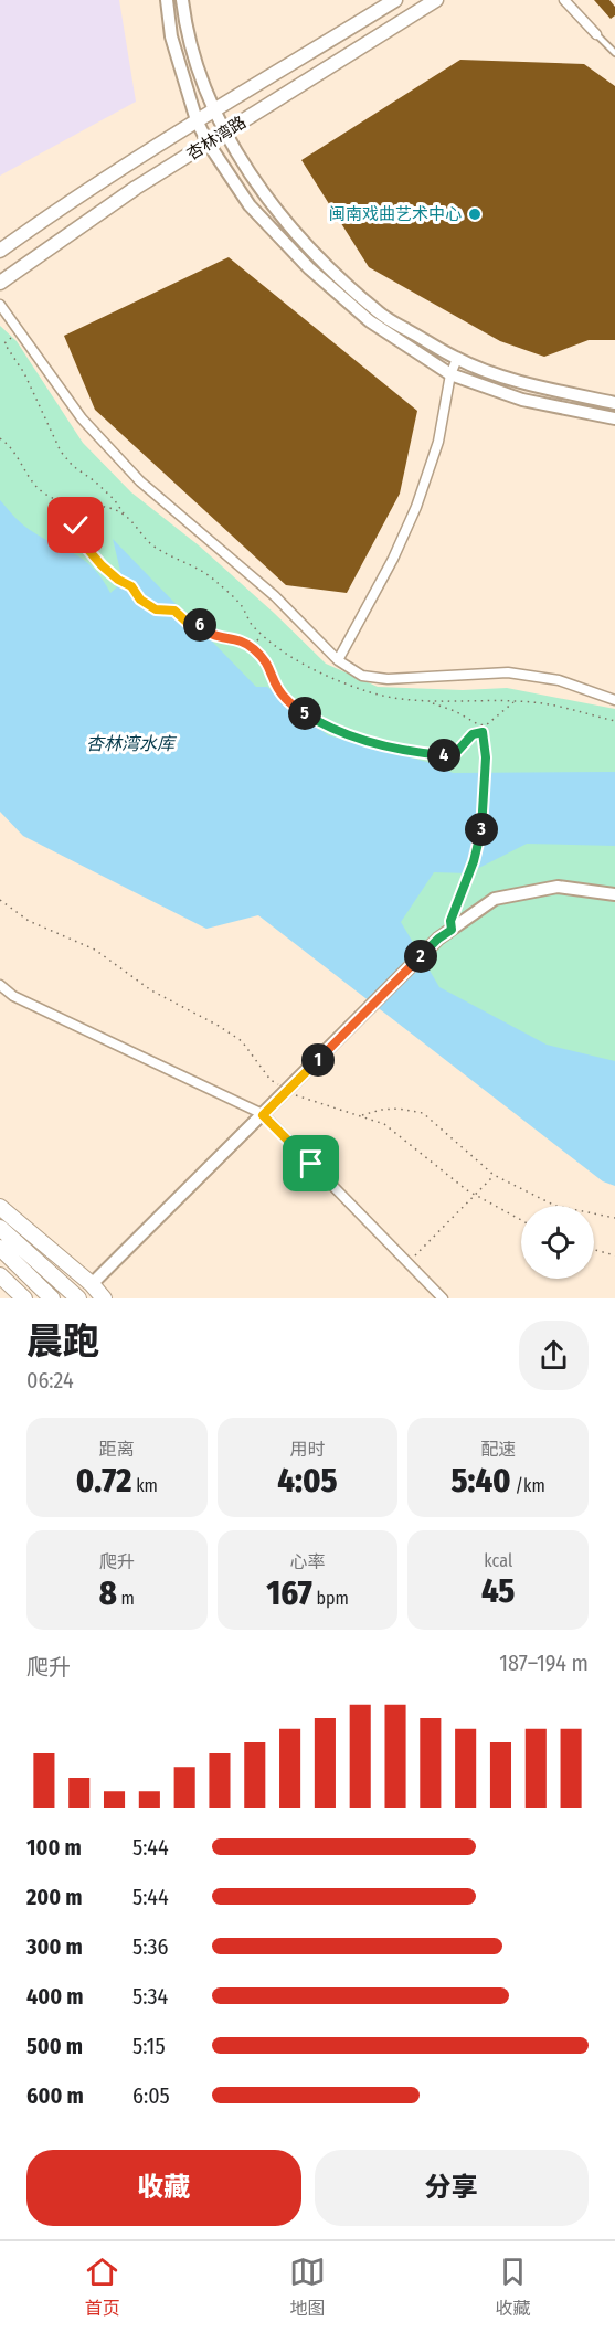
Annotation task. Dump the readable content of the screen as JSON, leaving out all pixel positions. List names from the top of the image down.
{
  "streets": {
    "main road": ["杏林湾路"]
  },
  "water": ["杏林湾水库"],
  "places": ["闽南戏曲艺术中心"],
  "page": {
    "pins": [
      "6",
      "5",
      "4",
      "3",
      "2",
      "1"
    ],
    "heading": ["晨跑", "06:24"],
    "stats": [
      ["距离", "0.72 km"],
      ["用时", "4:05"],
      ["配速", "5:40 /km"],
      ["爬升", "8 m"],
      ["心率", "167 bpm"],
      ["kcal", "45"]
    ],
    "chart": ["爬升", "187–194 m"],
    "list": [
      {
        "name": "100 m",
        "note": "5:44"
      },
      {
        "name": "200 m",
        "note": "5:44"
      },
      {
        "name": "300 m",
        "note": "5:36"
      },
      {
        "name": "400 m",
        "note": "5:34"
      },
      {
        "name": "500 m",
        "note": "5:15"
      },
      {
        "name": "600 m",
        "note": "6:05"
      }
    ],
    "buttons": ["收藏", "分享"],
    "tabs": ["首页", "地图", "收藏"]
  }
}
